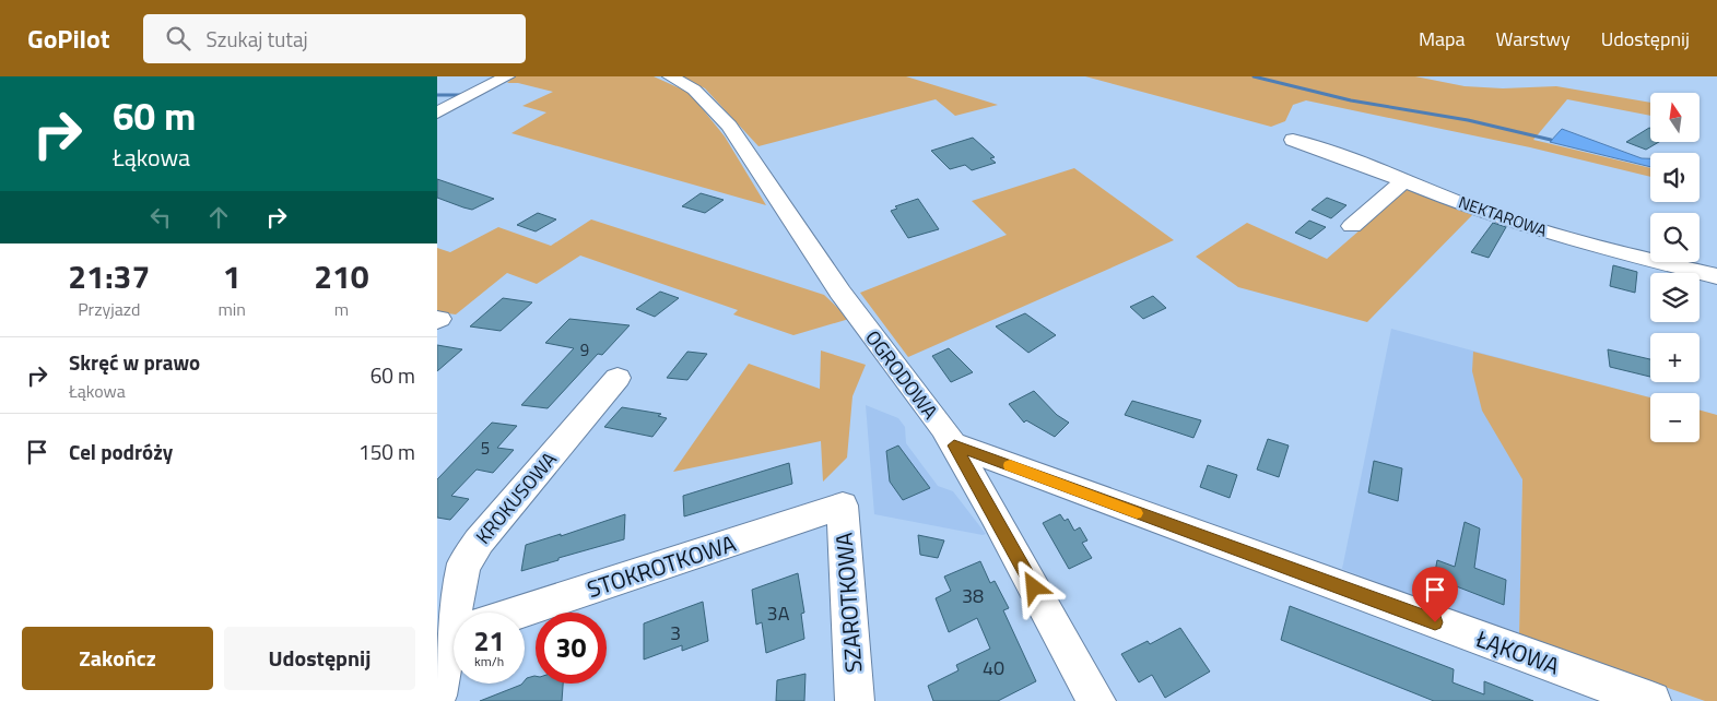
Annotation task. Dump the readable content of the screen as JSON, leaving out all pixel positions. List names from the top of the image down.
{
  "streets": {
    "street": [
      "NEKTAROWA",
      "OGRODOWA",
      "KROKUSOWA",
      "STOKROTKOWA",
      "SZAROTKOWA",
      "ŁĄKOWA"
    ]
  },
  "crossings": [
    ["OGRODOWA", "ŁĄKOWA"],
    ["STOKROTKOWA", "SZAROTKOWA"]
  ],
  "house_numbers": [
    "9",
    "5",
    "38",
    "3A",
    "3",
    "40"
  ],
  "north": "top",
  "page": {
    "header": "GoPilot",
    "search": "Szukaj tutaj",
    "nav": ["Mapa", "Warstwy", "Udostępnij"],
    "turn": ["60 m", "Łąkowa"],
    "map_buttons": ["+", "−"],
    "eta": [
      "21:37",
      "Przyjazd",
      "1",
      "min",
      "210",
      "m"
    ],
    "list": [
      {
        "name": "Skręć w prawo",
        "note": "Łąkowa",
        "value": "60 m"
      },
      {
        "name": "Cel podróży",
        "value": "150 m"
      }
    ],
    "speed": "21 km/h",
    "limit": "30",
    "buttons": ["Zakończ", "Udostępnij"]
  }
}
